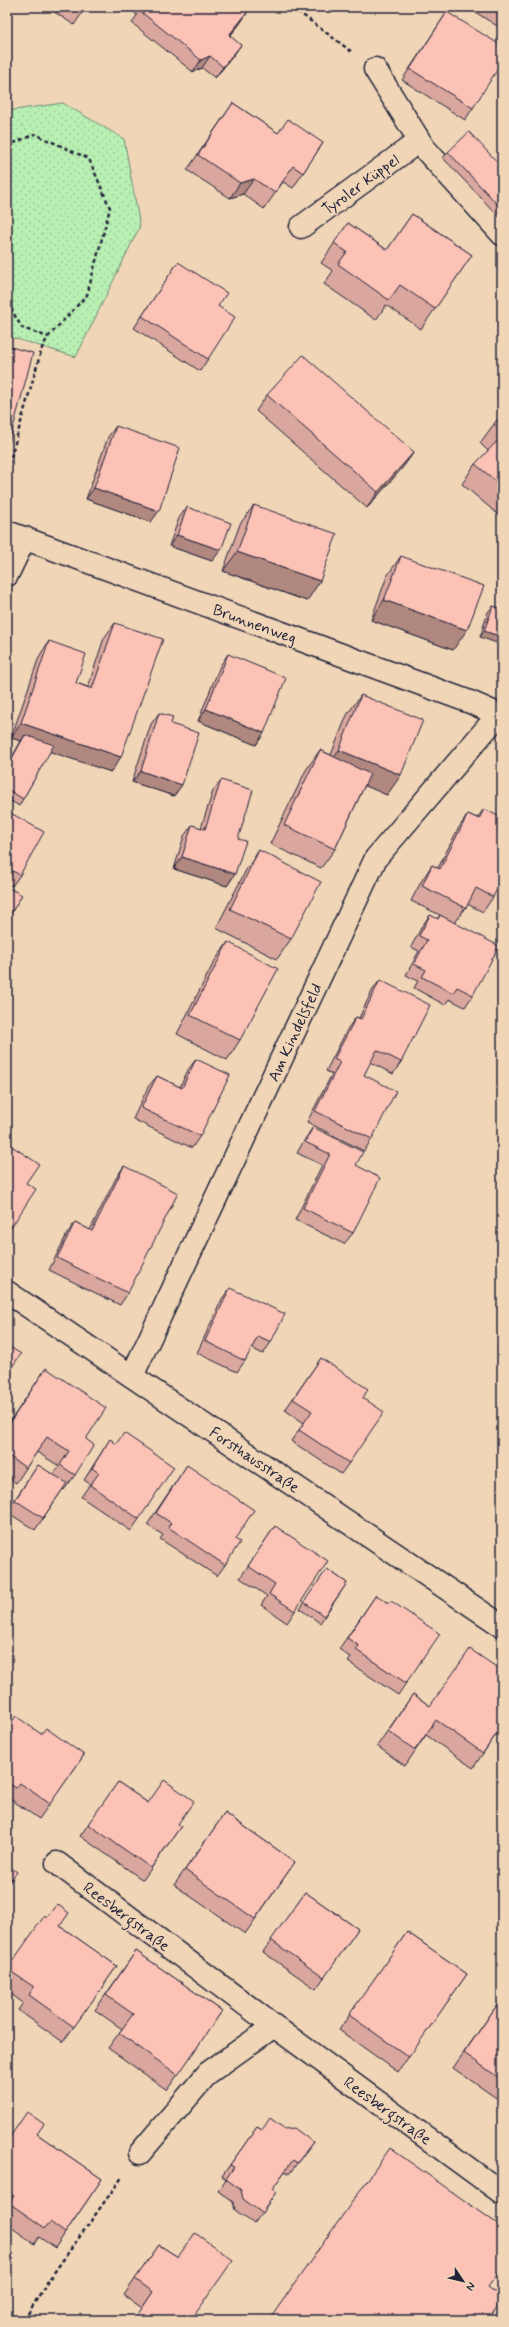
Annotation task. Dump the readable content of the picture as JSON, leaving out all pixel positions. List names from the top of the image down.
{
  "streets": {
    "street": [
      "Tyroler Küppel",
      "Brunnenweg",
      "Am Kindelsfeld",
      "Forsthausstraße",
      "Reesbergstraße"
    ]
  },
  "crossings": [
    ["Brunnenweg", "Am Kindelsfeld"],
    ["Am Kindelsfeld", "Forsthausstraße"]
  ],
  "north": "bottom right"
}
